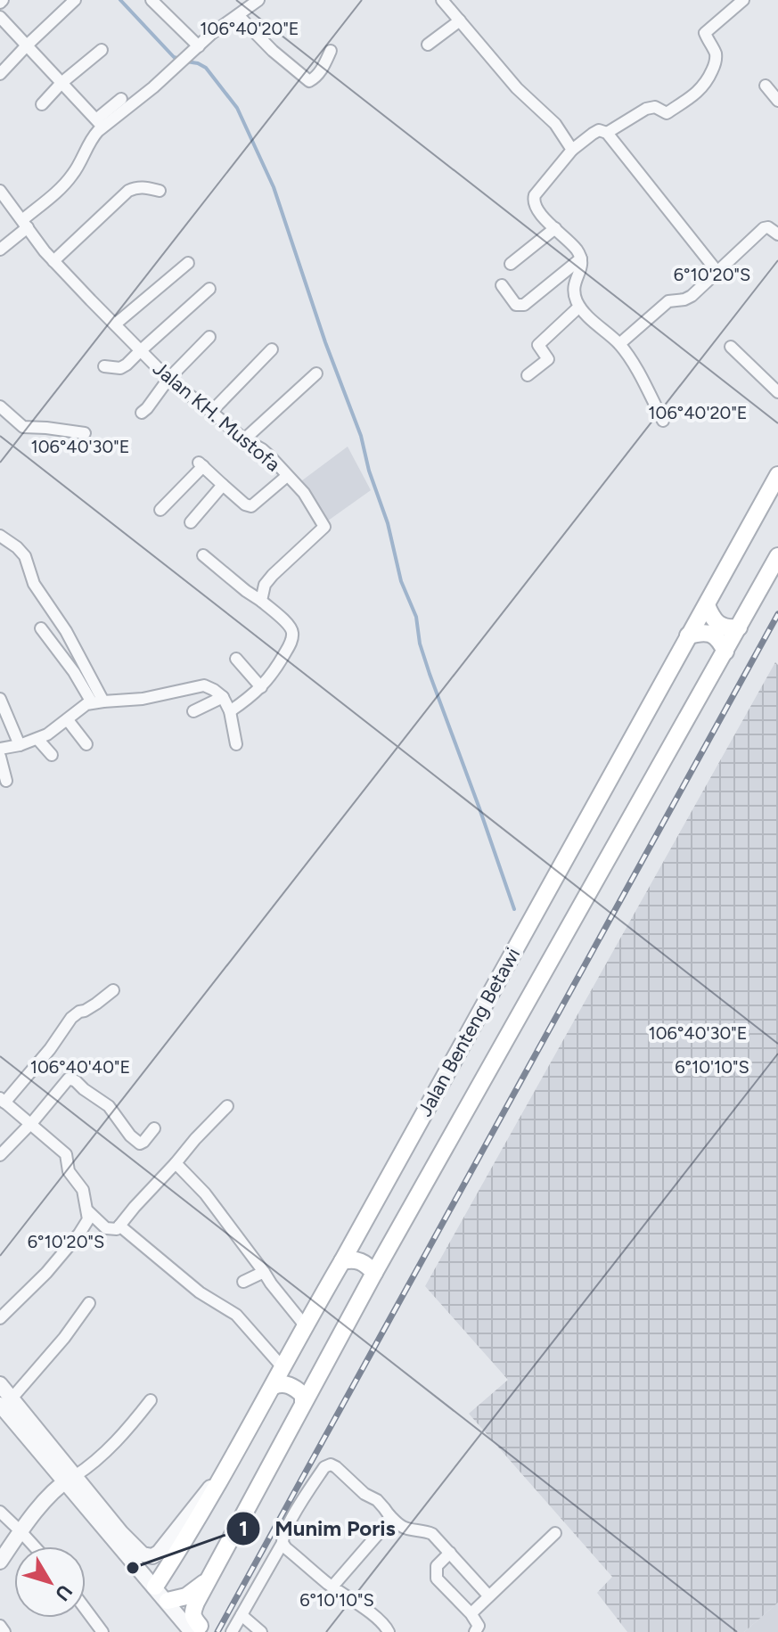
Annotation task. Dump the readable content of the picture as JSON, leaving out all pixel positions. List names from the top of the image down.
{
  "streets": {
    "main road": ["Jalan Benteng Betawi"],
    "street": ["Jalan KH. Mustofa"]
  },
  "places": ["Munim Poris"],
  "north": "bottom right",
  "coordinates": [
    "106°40'20\"E",
    "6°10'20\"S",
    "106°40'30\"E",
    "106°40'40\"E",
    "6°10'10\"S"
  ]
}
